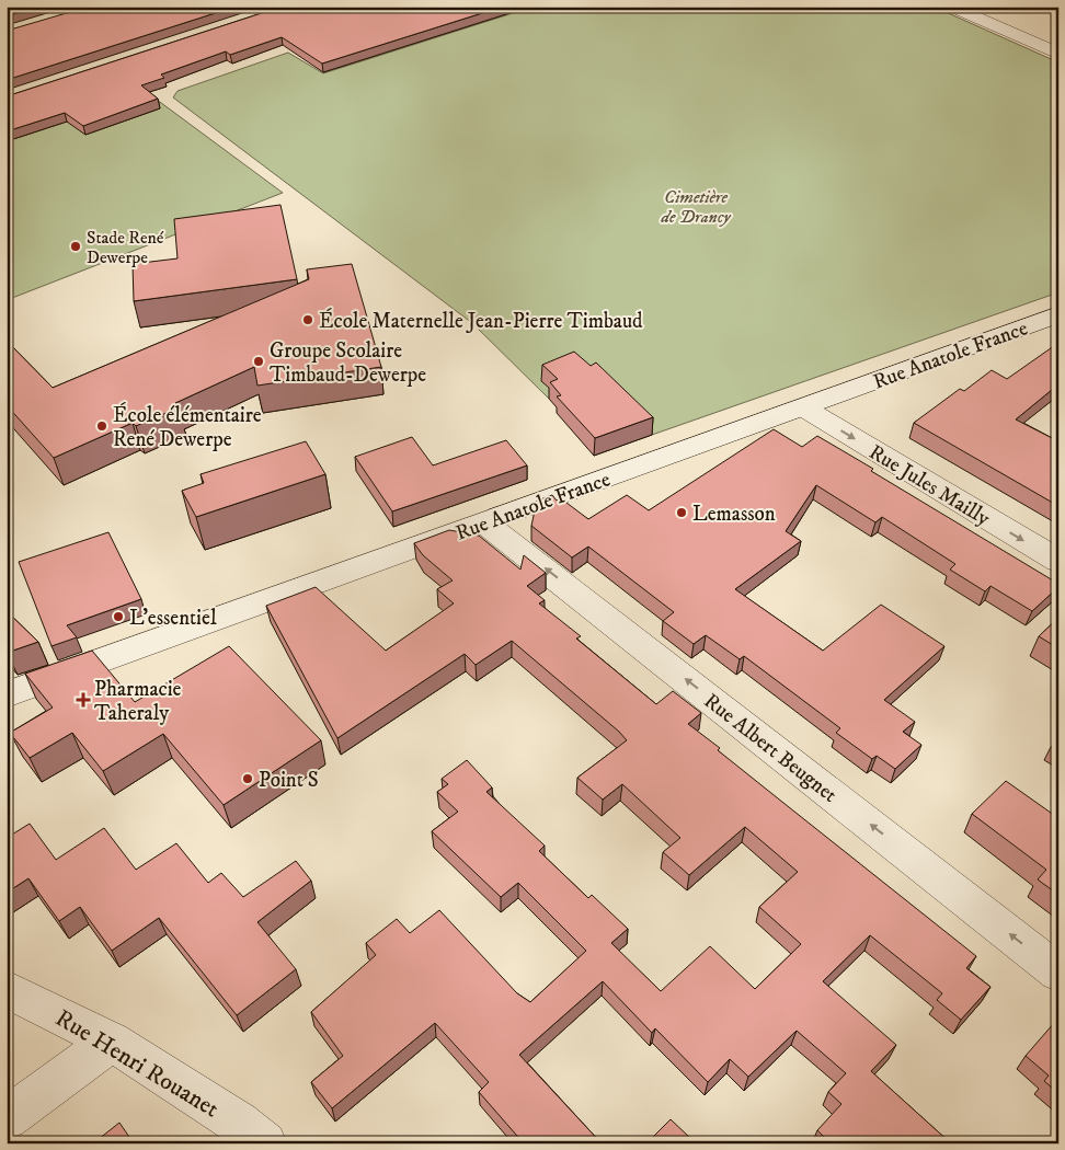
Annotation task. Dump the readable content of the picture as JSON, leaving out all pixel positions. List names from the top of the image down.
{
  "streets": {
    "street": [
      "Rue Anatole France",
      "Rue Jules Mailly",
      "Rue Albert Beugnet",
      "Rue Henri Rouanet"
    ]
  },
  "crossings": [
    ["Rue Anatole France", "Rue Jules Mailly"],
    ["Rue Anatole France", "Rue Albert Beugnet"]
  ],
  "one_way": ["Rue Jules Mailly", "Rue Albert Beugnet"],
  "parks": ["Cimetière de Drancy"],
  "places": {
    "other": [
      "Stade René Dewerpe",
      "École Maternelle Jean-Pierre Timbaud",
      "Groupe Scolaire Timbaud-Dewerpe",
      "École élémentaire René Dewerpe",
      "Lemasson",
      "L'essentiel",
      "Point S"
    ],
    "health": ["Pharmacie Taheraly"]
  }
}
